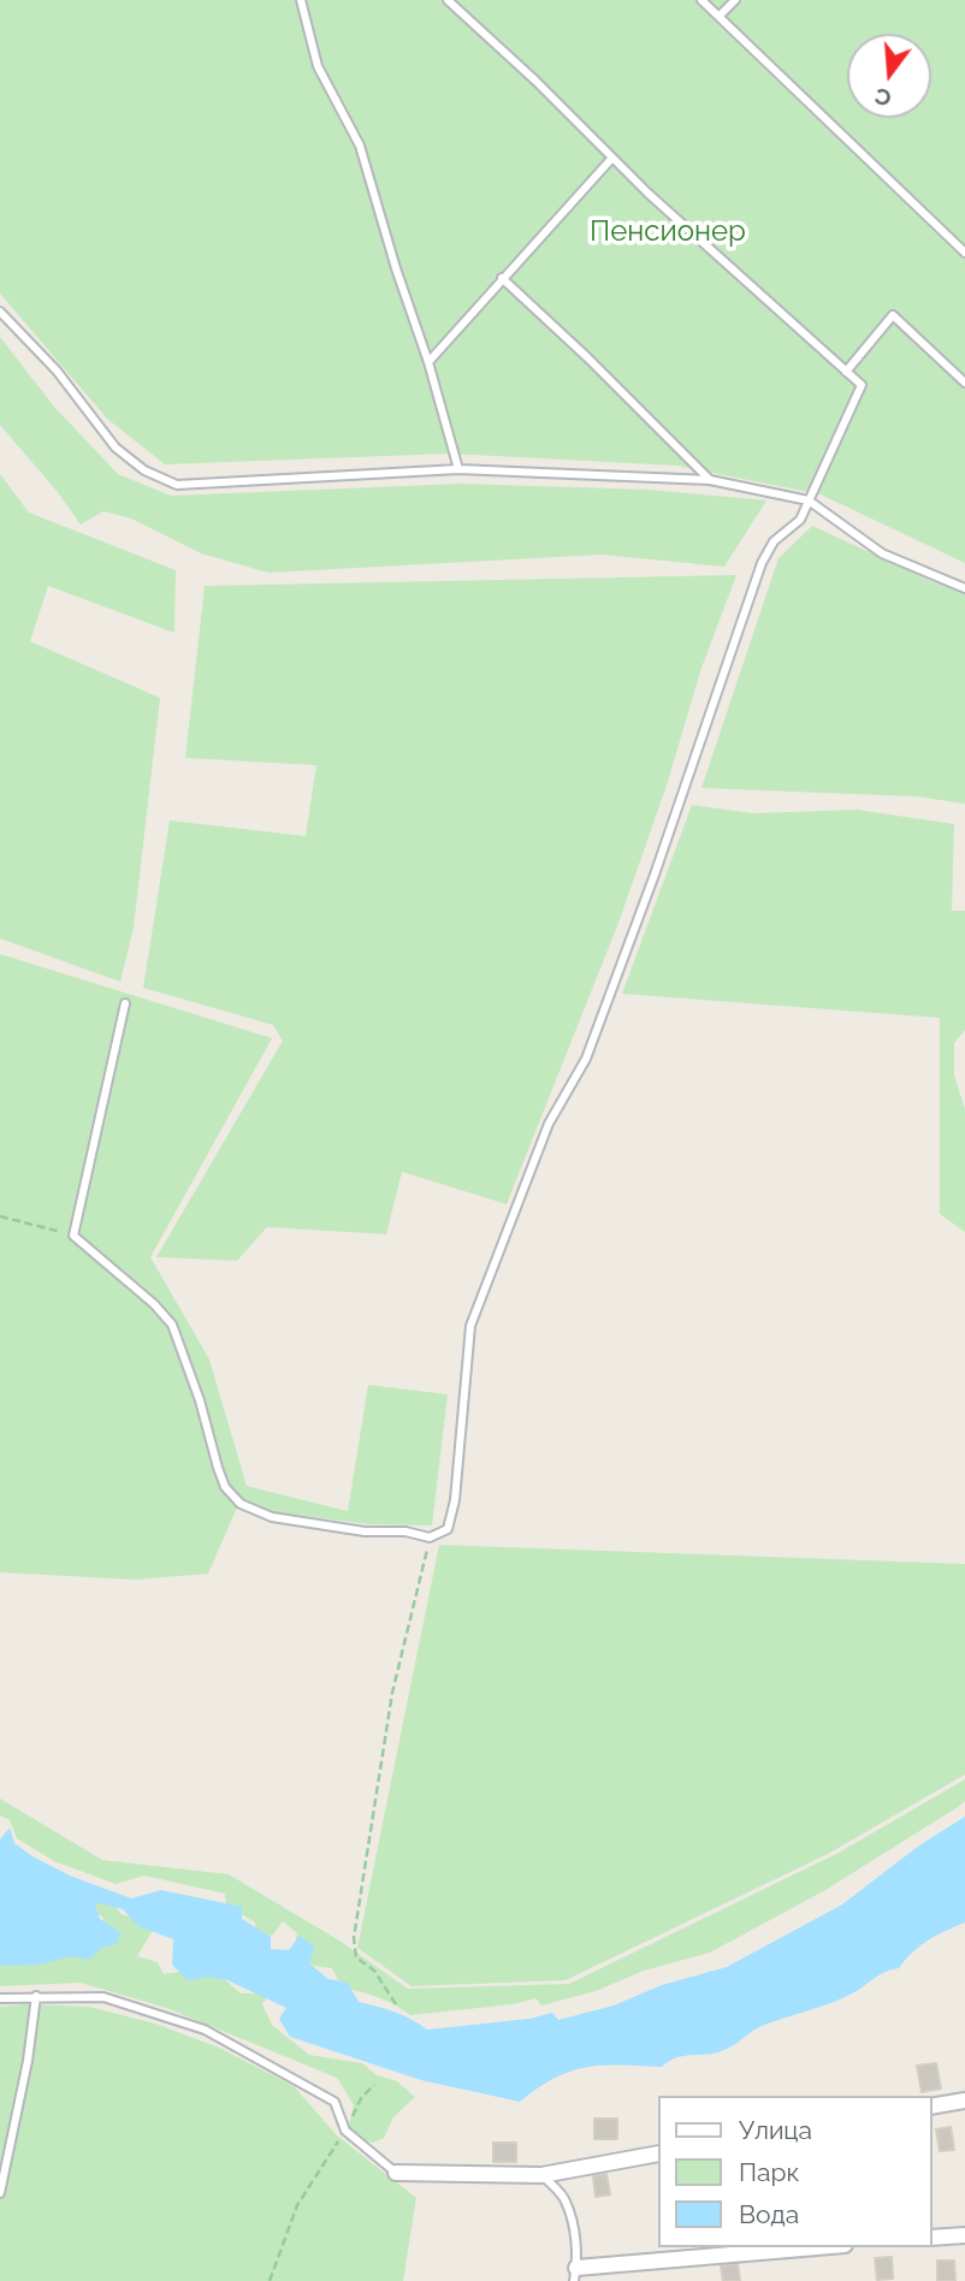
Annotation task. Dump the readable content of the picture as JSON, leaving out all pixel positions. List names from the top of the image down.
{
  "parks": ["Пенсионер"],
  "legend": ["Улица", "Парк", "Вода"],
  "north": "bottom"
}
